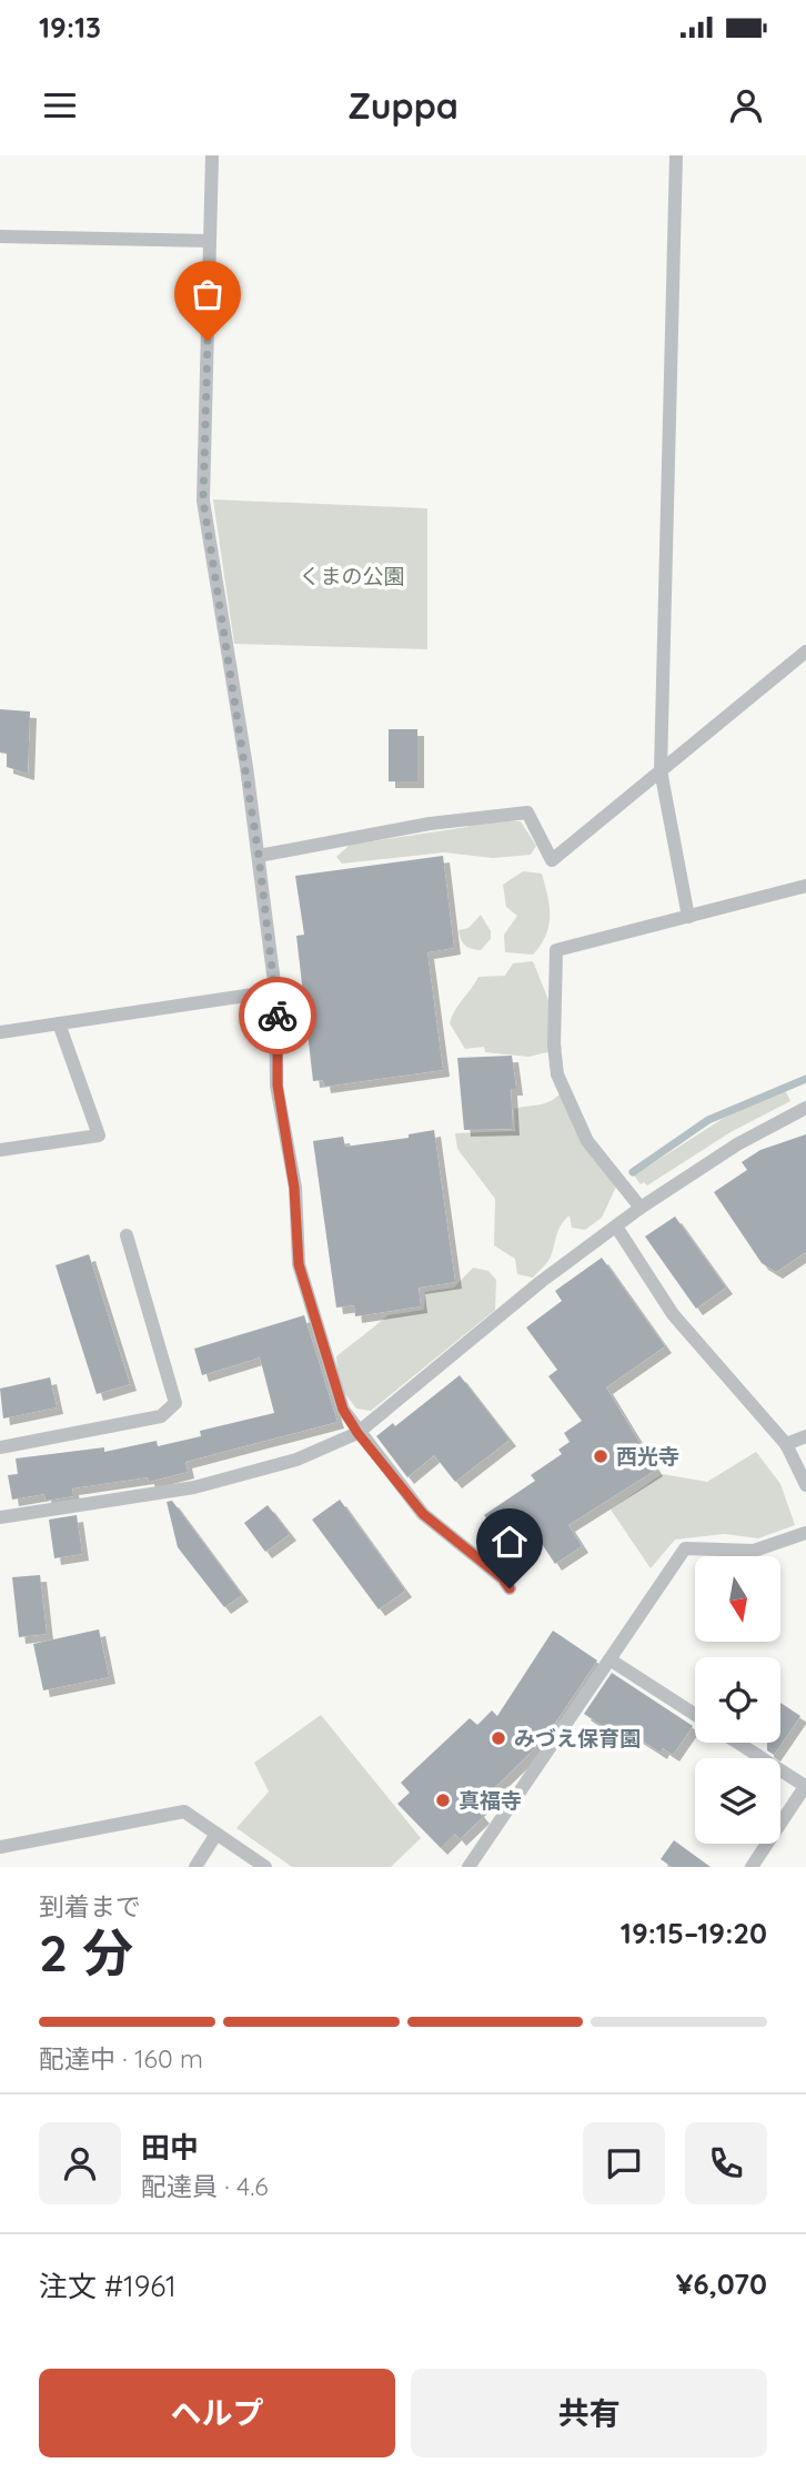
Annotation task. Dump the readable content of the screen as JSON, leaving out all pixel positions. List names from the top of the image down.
{
  "parks": ["くまの公園"],
  "places": ["西光寺", "みづえ保育園", "真福寺"],
  "north": "bottom",
  "page": {
    "status": "19:13",
    "header": "Zuppa",
    "heading": ["2 分", "到着まで", "19:15–19:20"],
    "panel": [
      "田中",
      "配達員 · 4.6",
      "注文 #1961",
      "¥6,070"
    ],
    "bar": "配達中 · 160 m",
    "buttons": ["ヘルプ", "共有"]
  }
}
